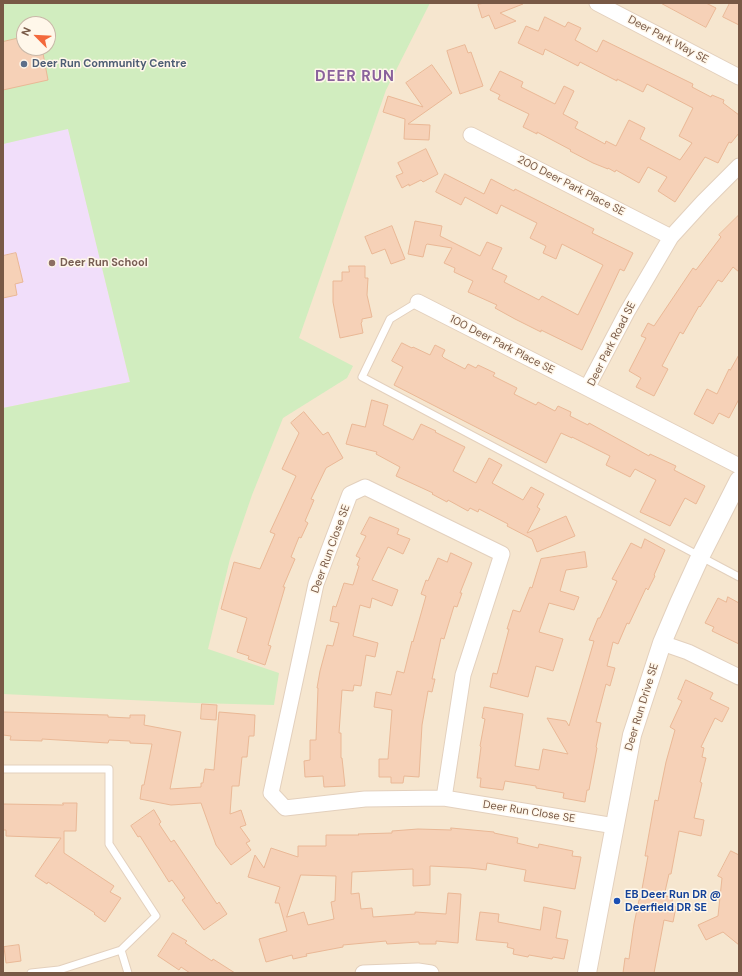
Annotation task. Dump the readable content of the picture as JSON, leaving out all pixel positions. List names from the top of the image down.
{
  "streets": {
    "street": [
      "Deer Park Way SE",
      "200 Deer Park Place SE",
      "Deer Park Road SE",
      "100 Deer Park Place SE",
      "Deer Run Close SE",
      "Deer Run Drive SE"
    ]
  },
  "crossings": [
    ["200 Deer Park Place SE", "Deer Park Road SE"],
    ["Deer Park Road SE", "100 Deer Park Place SE"],
    ["Deer Run Close SE", "Deer Run Drive SE"]
  ],
  "districts": ["DEER RUN"],
  "places": ["Deer Run Community Centre", "Deer Run School", "EB Deer Run DR @ Deerfield DR SE"],
  "north": "top left"
}
